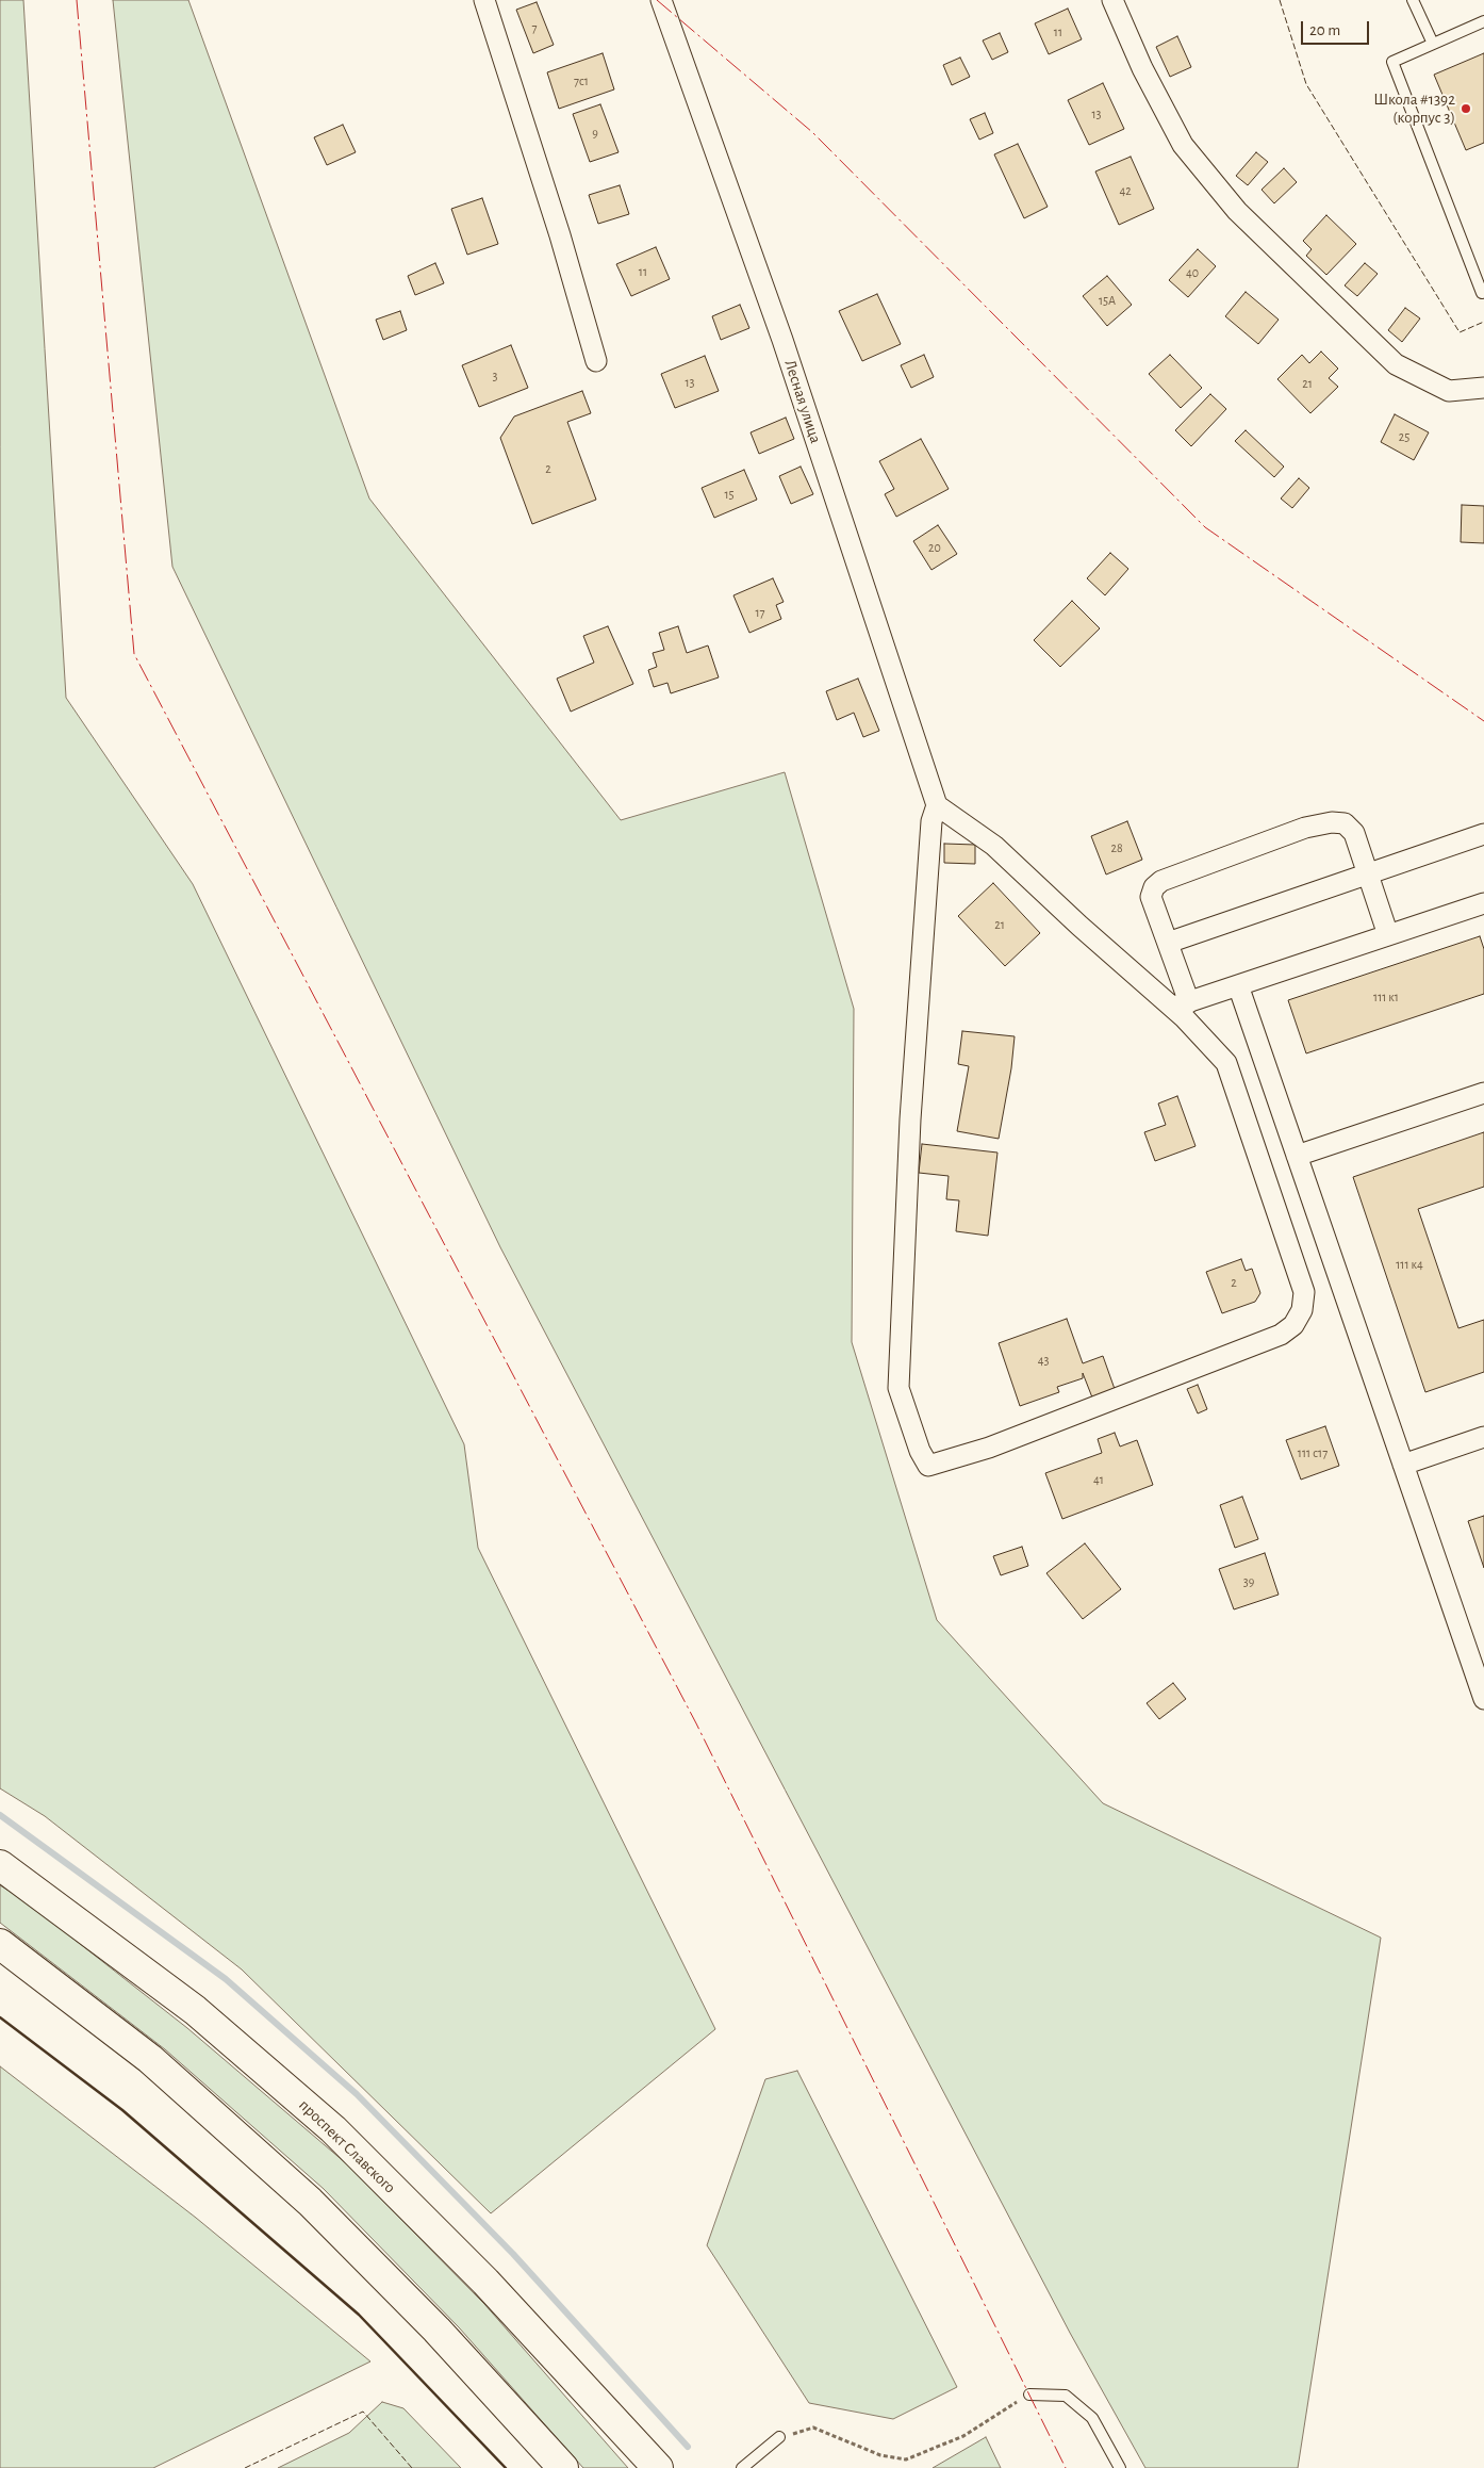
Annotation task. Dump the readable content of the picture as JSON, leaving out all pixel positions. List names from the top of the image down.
{
  "streets": {
    "main road": ["проспект Славского"],
    "street": ["Лесная улица"]
  },
  "places": ["Школа #1392 (корпус 3)"],
  "house_numbers": [
    "7",
    "11",
    "7с1",
    "13",
    "9",
    "42",
    "11",
    "40",
    "15А",
    "3",
    "13",
    "21",
    "25",
    "2",
    "15",
    "20",
    "17",
    "28",
    "21",
    "111 к1",
    "111 к4",
    "2",
    "43",
    "111 с17",
    "41",
    "39"
  ],
  "scale_bar": "20 m"
}
